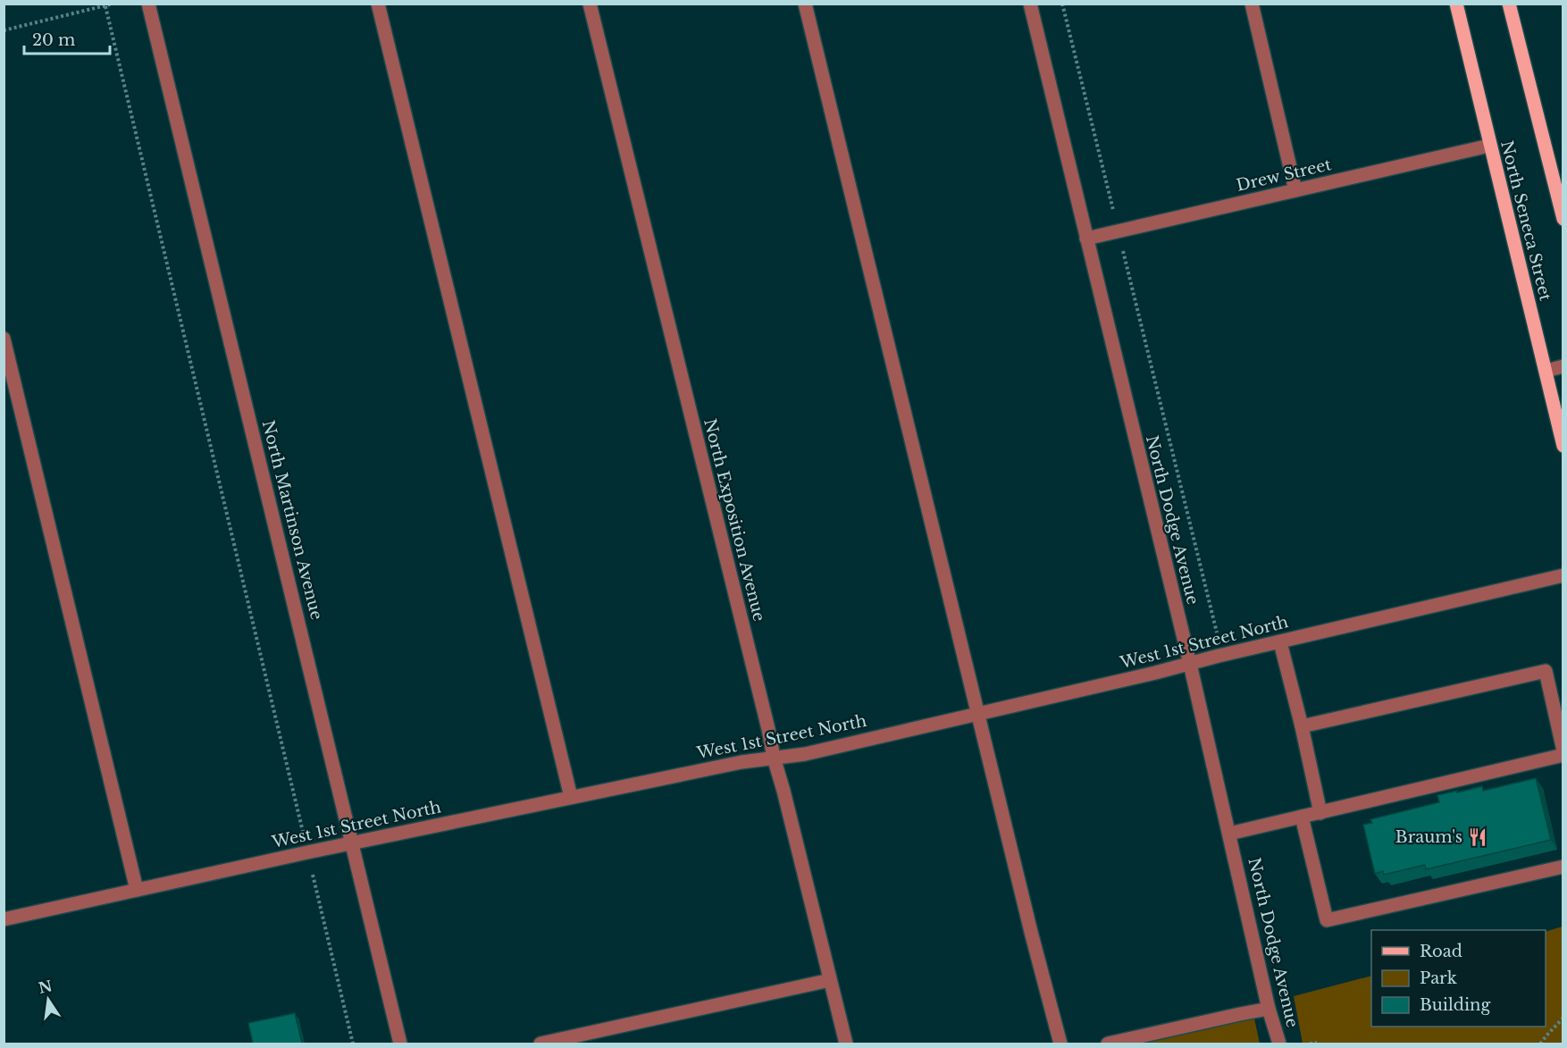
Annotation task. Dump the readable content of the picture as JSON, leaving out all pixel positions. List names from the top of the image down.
{
  "streets": {
    "main road": ["North Seneca Street"],
    "street": [
      "Drew Street",
      "North Martinson Avenue",
      "North Exposition Avenue",
      "North Dodge Avenue",
      "West 1st Street North"
    ]
  },
  "crossings": [
    ["Drew Street", "North Seneca Street"],
    ["Drew Street", "North Dodge Avenue"],
    ["North Martinson Avenue", "West 1st Street North"],
    ["North Exposition Avenue", "West 1st Street North"],
    ["North Dodge Avenue", "West 1st Street North"]
  ],
  "places": {
    "restaurant": ["Braum's"]
  },
  "legend": ["Road", "Park", "Building"],
  "scale_bar": "20 m",
  "north": "top"
}
